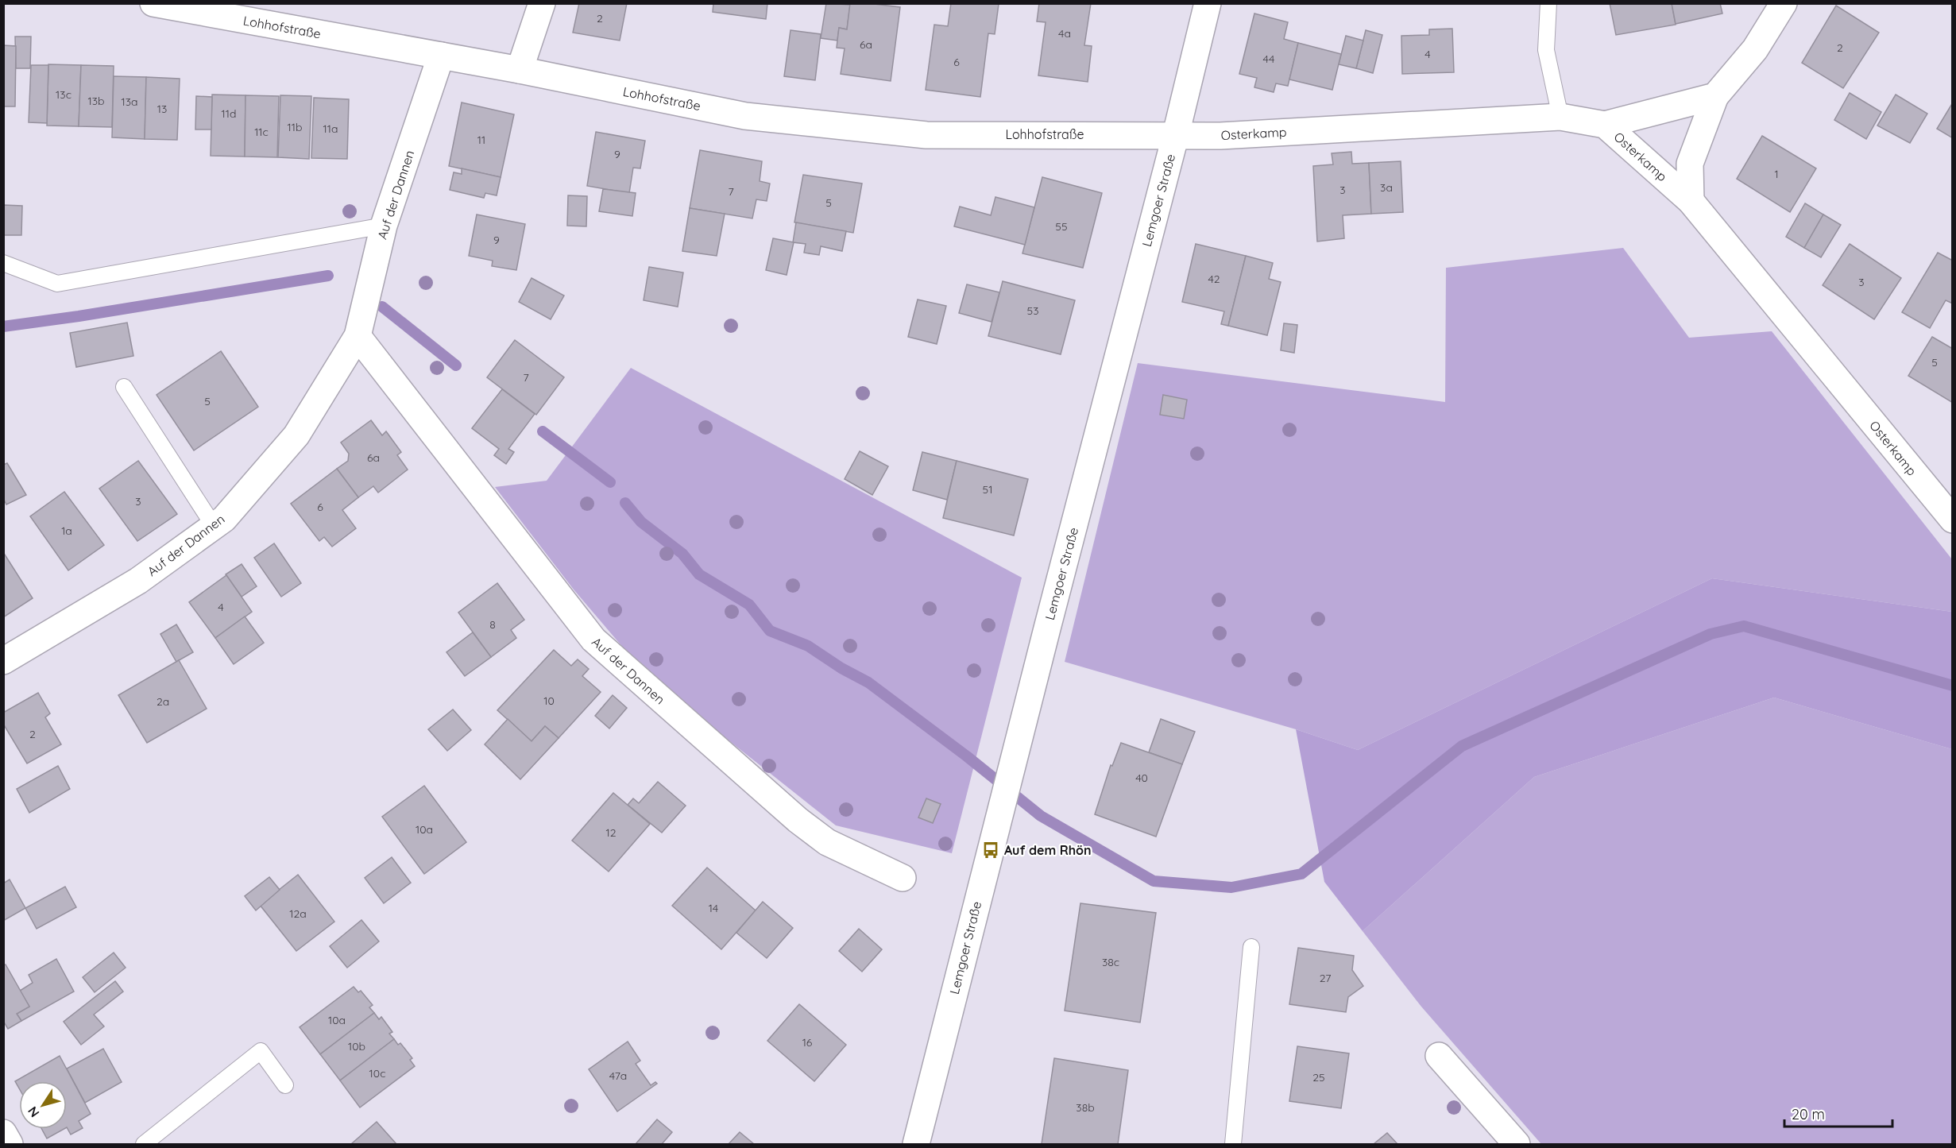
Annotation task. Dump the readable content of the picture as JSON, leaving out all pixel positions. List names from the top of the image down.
{
  "streets": {
    "street": [
      "Lohhofstraße",
      "Osterkamp",
      "Auf der Dannen",
      "Lemgoer Straße"
    ]
  },
  "crossings": [
    ["Lohhofstraße", "Osterkamp"],
    ["Lohhofstraße", "Auf der Dannen"],
    ["Lohhofstraße", "Lemgoer Straße"],
    ["Osterkamp", "Lemgoer Straße"]
  ],
  "places": {
    "bus stop": ["Auf dem Rhön"]
  },
  "house_numbers": [
    "2",
    "4a",
    "6a",
    "2",
    "4",
    "44",
    "6",
    "13c",
    "13b",
    "13a",
    "13",
    "11d",
    "11b",
    "11a",
    "11c",
    "11",
    "9",
    "1",
    "3a",
    "3",
    "7",
    "5",
    "55",
    "9",
    "42",
    "3",
    "53",
    "5",
    "7",
    "5",
    "6a",
    "51",
    "3",
    "6",
    "1a",
    "4",
    "8",
    "10",
    "2a",
    "2",
    "40",
    "10a",
    "12",
    "14",
    "12a",
    "38c",
    "27",
    "10a",
    "16",
    "10b",
    "10c",
    "47a",
    "25",
    "38b"
  ],
  "scale_bar": "20 m",
  "north": "bottom left"
}
